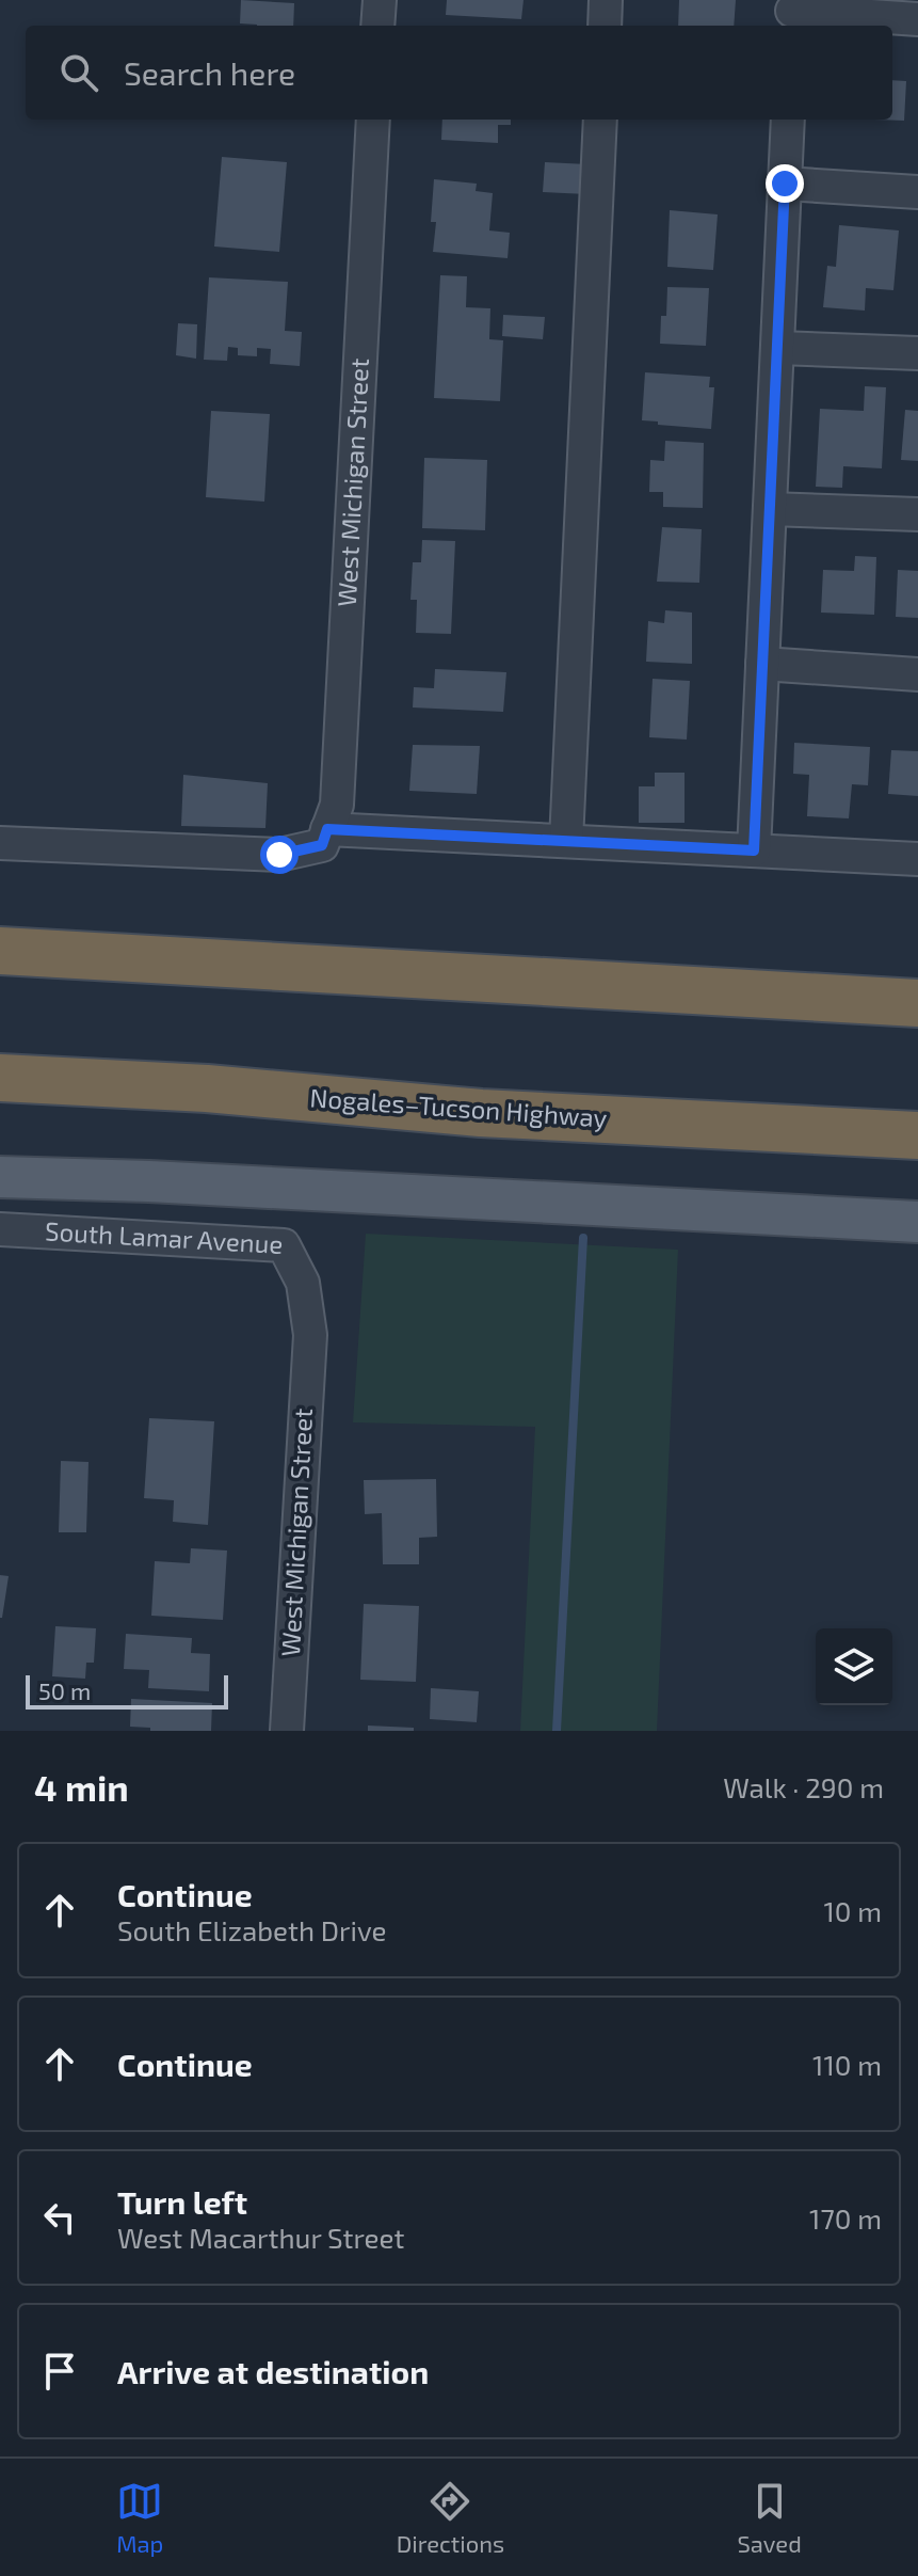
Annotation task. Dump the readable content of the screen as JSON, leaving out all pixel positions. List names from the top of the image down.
{
  "streets": {
    "highway": ["Nogales–Tucson Highway"],
    "street": ["West Michigan Street", "South Lamar Avenue"]
  },
  "crossings": [
    ["West Michigan Street", "South Lamar Avenue"]
  ],
  "scale_bar": "50 m",
  "page": {
    "search": "Search here",
    "scale": "50 m",
    "heading": ["4 min", "Walk · 290 m"],
    "list": [
      ["Continue", "South Elizabeth Drive", "10 m"],
      ["Continue", "110 m"],
      ["Turn left", "West Macarthur Street", "170 m"],
      "Arrive at destination"
    ],
    "nav": ["Map", "Directions", "Saved"]
  }
}
